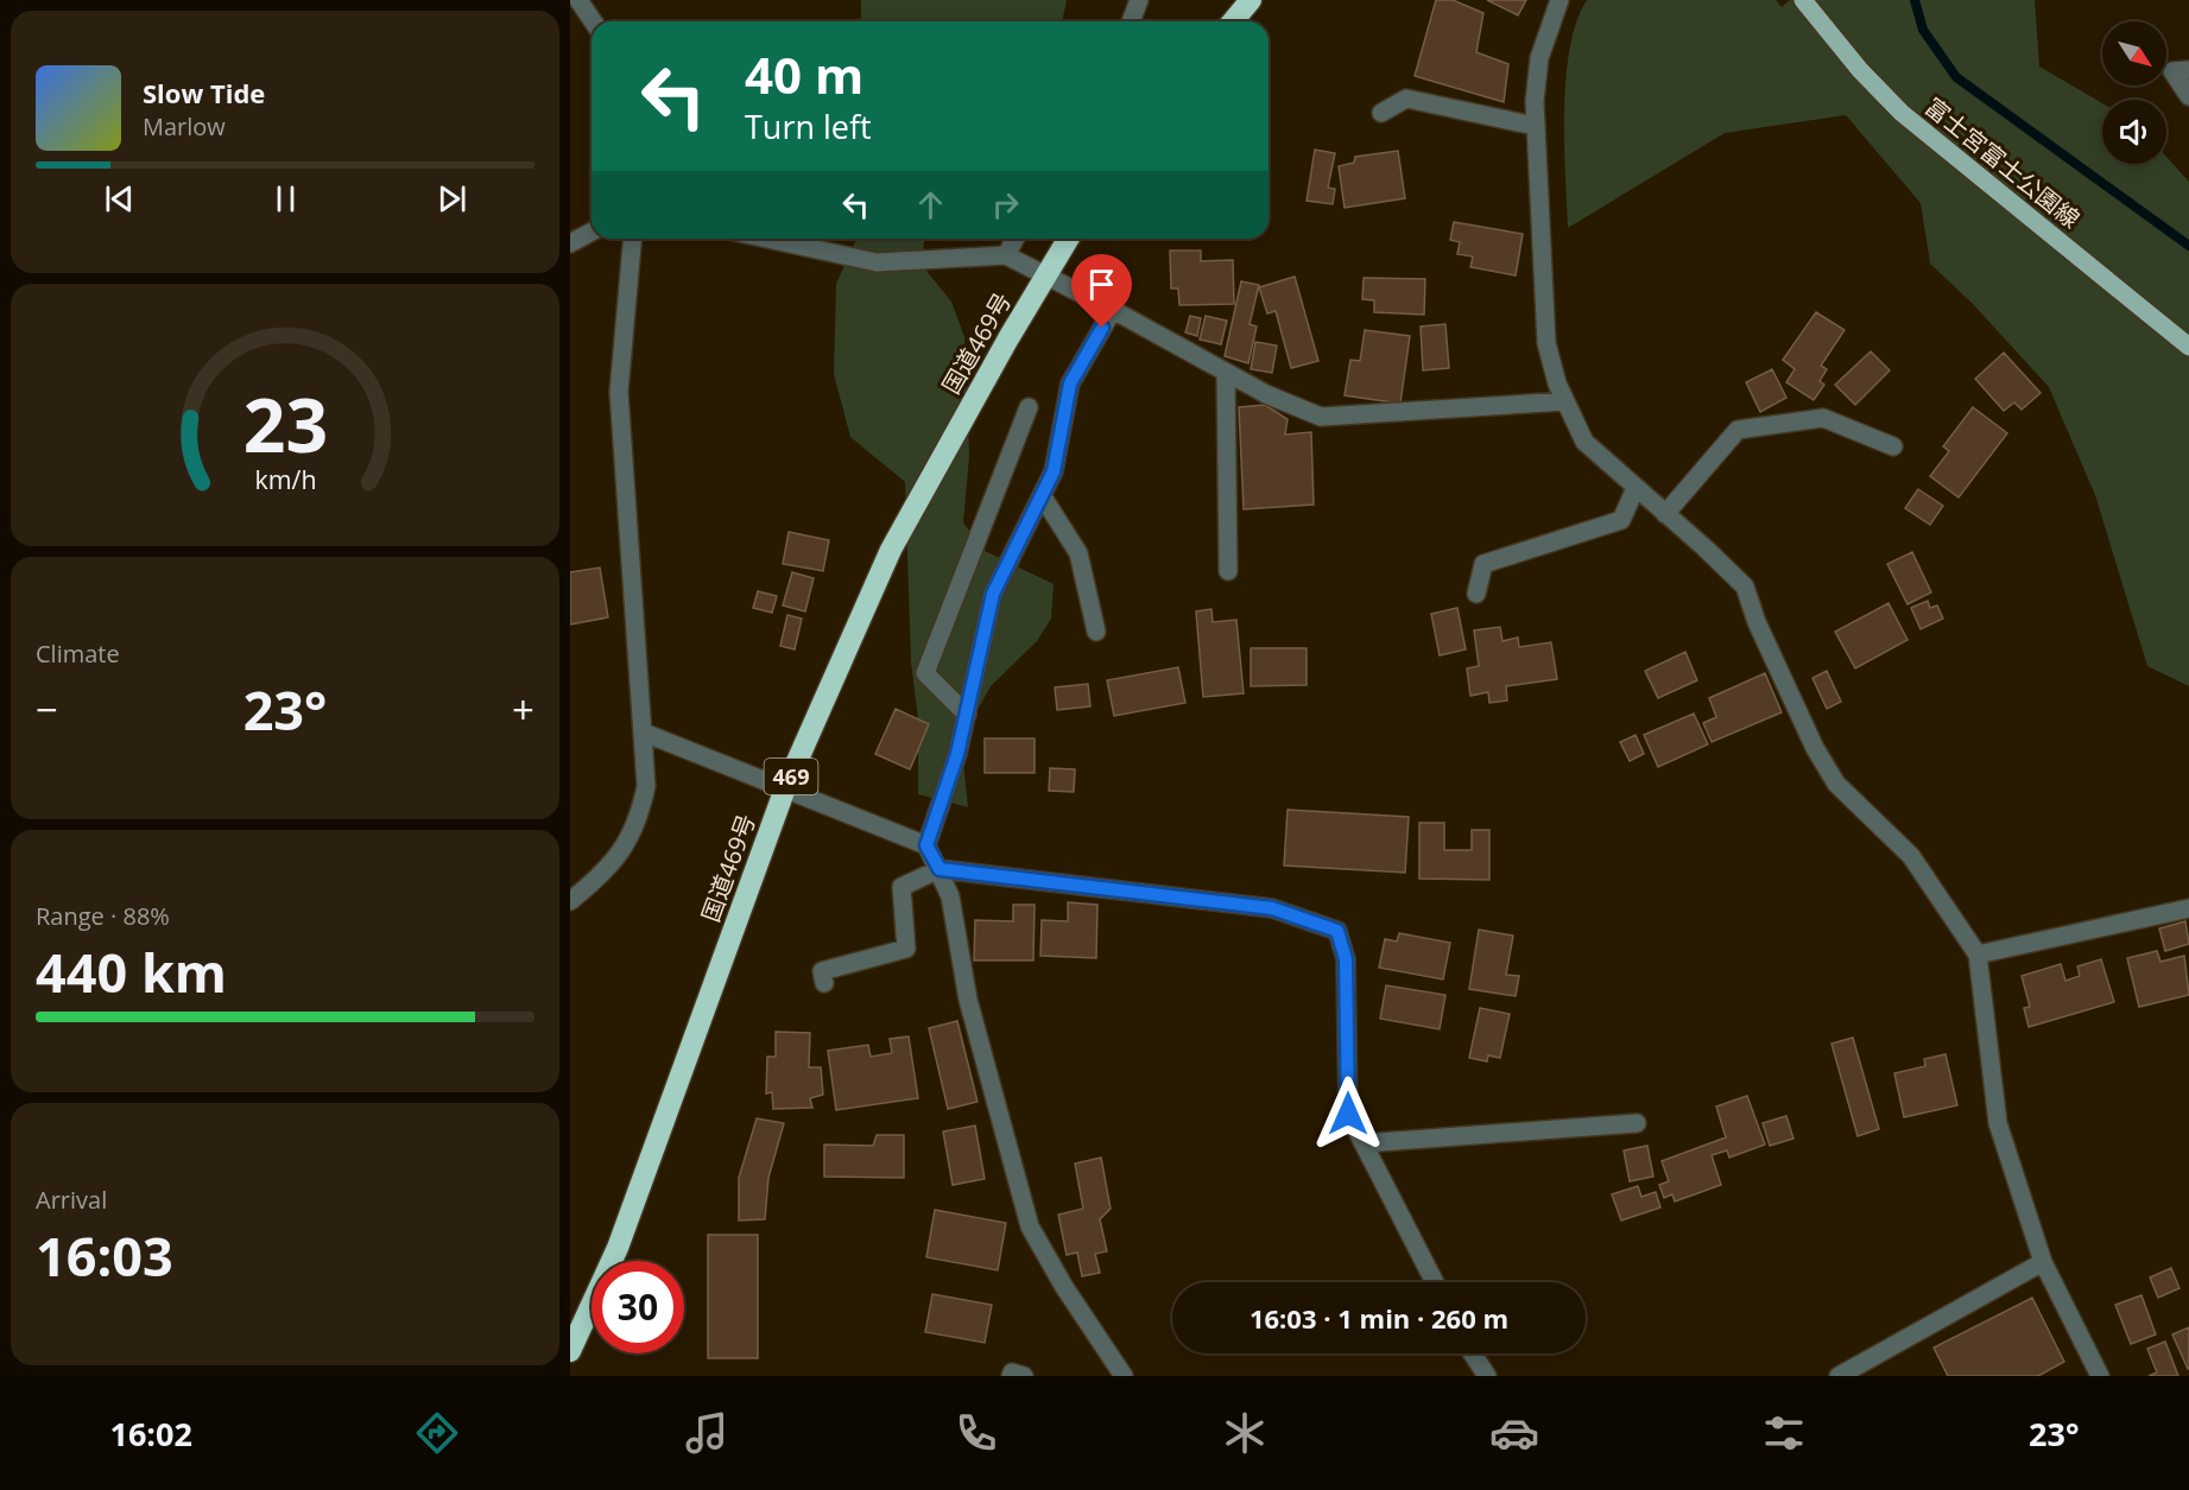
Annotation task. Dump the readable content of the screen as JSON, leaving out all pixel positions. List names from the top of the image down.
{
  "streets": {
    "highway": ["国道469号", "469"],
    "main road": ["富士宮富士公園線"]
  },
  "north": "bottom right",
  "page": {
    "turn": ["40 m", "Turn left"],
    "song": ["Slow Tide", "Marlow"],
    "tile": [
      "Climate",
      ["Range · 88%", "440 km"],
      ["Arrival", "16:03"]
    ],
    "heat": ["−", "23°", "+"],
    "limit": "30",
    "trip": "16:03 · 1 min · 260 m",
    "tabs": ["16:02", "23°"],
    "gauge": ["23", "km/h"]
  }
}
